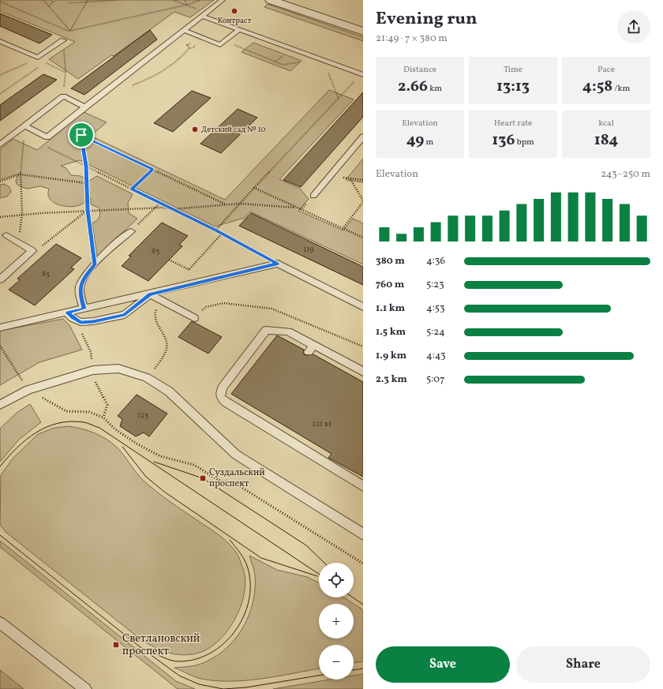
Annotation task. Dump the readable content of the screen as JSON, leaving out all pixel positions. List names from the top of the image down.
{
  "places": {
    "other": ["Контраст", "Детский сад № 10"],
    "transit": ["Суздальский проспект", "Светлановский проспект"]
  },
  "house_numbers": [
    "119",
    "83",
    "85",
    "123",
    "121 к1"
  ],
  "page": {
    "heading": ["Evening run", "21:49 · 7 × 380 m"],
    "stats": [
      ["Distance", "2.66 km"],
      ["Time", "13:13"],
      ["Pace", "4:58 /km"],
      ["Elevation", "49 m"],
      ["Heart rate", "136 bpm"],
      ["kcal", "184"]
    ],
    "chart": ["Elevation", "243–250 m"],
    "list": [
      {
        "name": "380 m",
        "note": "4:36"
      },
      {
        "name": "760 m",
        "note": "5:23"
      },
      {
        "name": "1.1 km",
        "note": "4:53"
      },
      {
        "name": "1.5 km",
        "note": "5:24"
      },
      {
        "name": "1.9 km",
        "note": "4:43"
      },
      {
        "name": "2.3 km",
        "note": "5:07"
      }
    ],
    "map_buttons": ["+", "−"],
    "buttons": ["Save", "Share"]
  }
}
